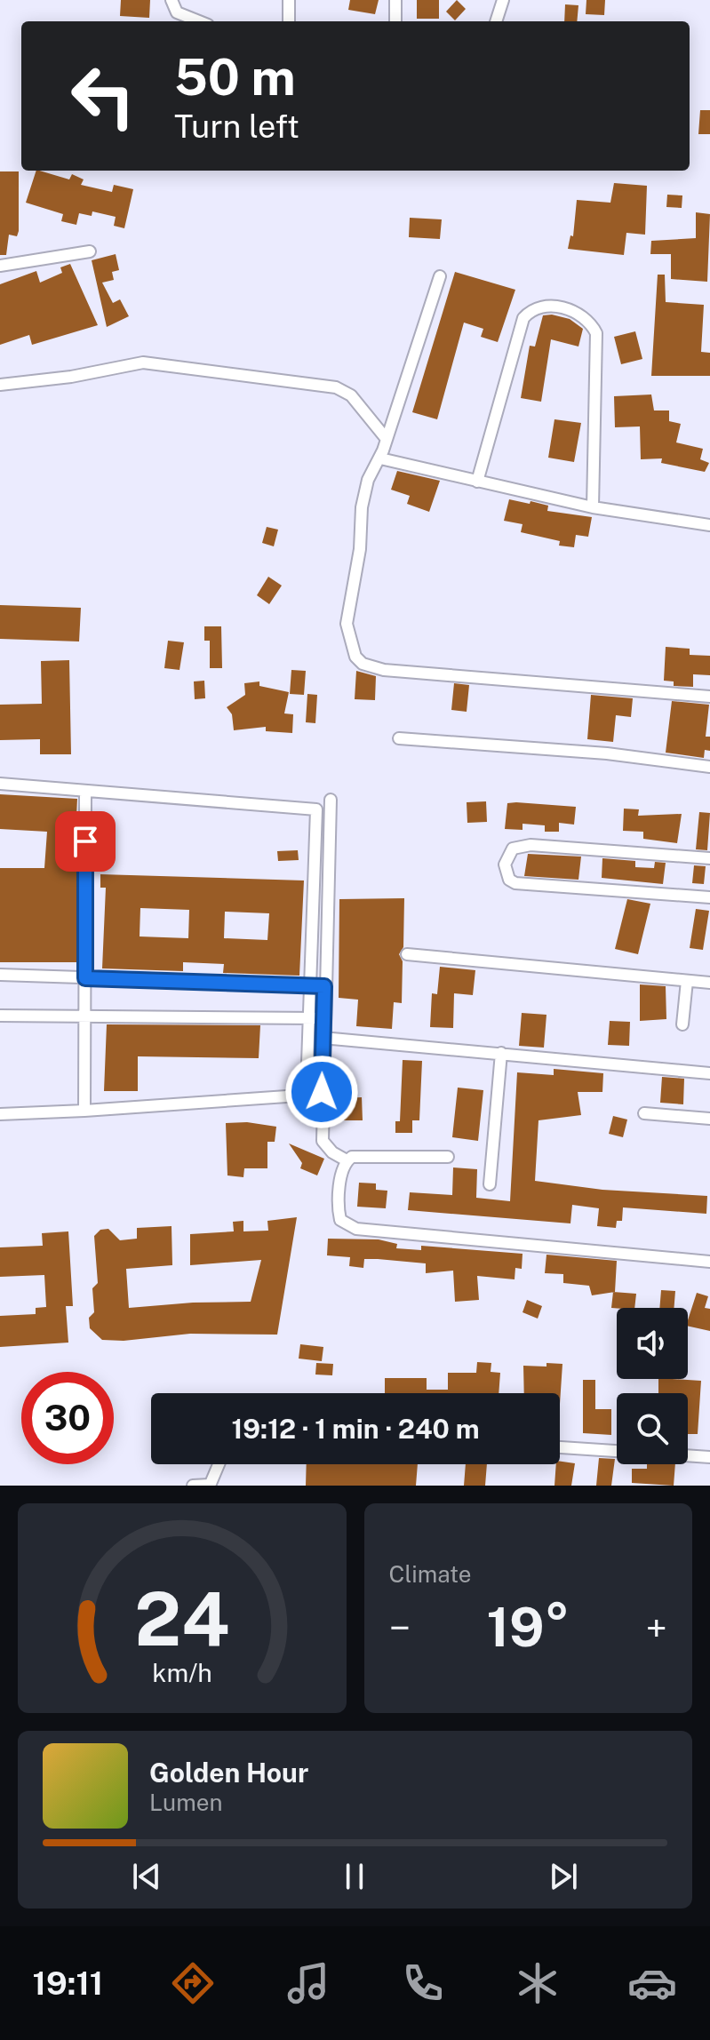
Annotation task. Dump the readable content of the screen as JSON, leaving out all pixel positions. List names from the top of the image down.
{
  "page": {
    "turn": ["50 m", "Turn left"],
    "limit": "30",
    "trip": "19:12 · 1 min · 240 m",
    "tile": "Climate",
    "heat": ["−", "19°", "+"],
    "song": ["Golden Hour", "Lumen"],
    "tabs": "19:11",
    "gauge": ["24", "km/h"]
  }
}
